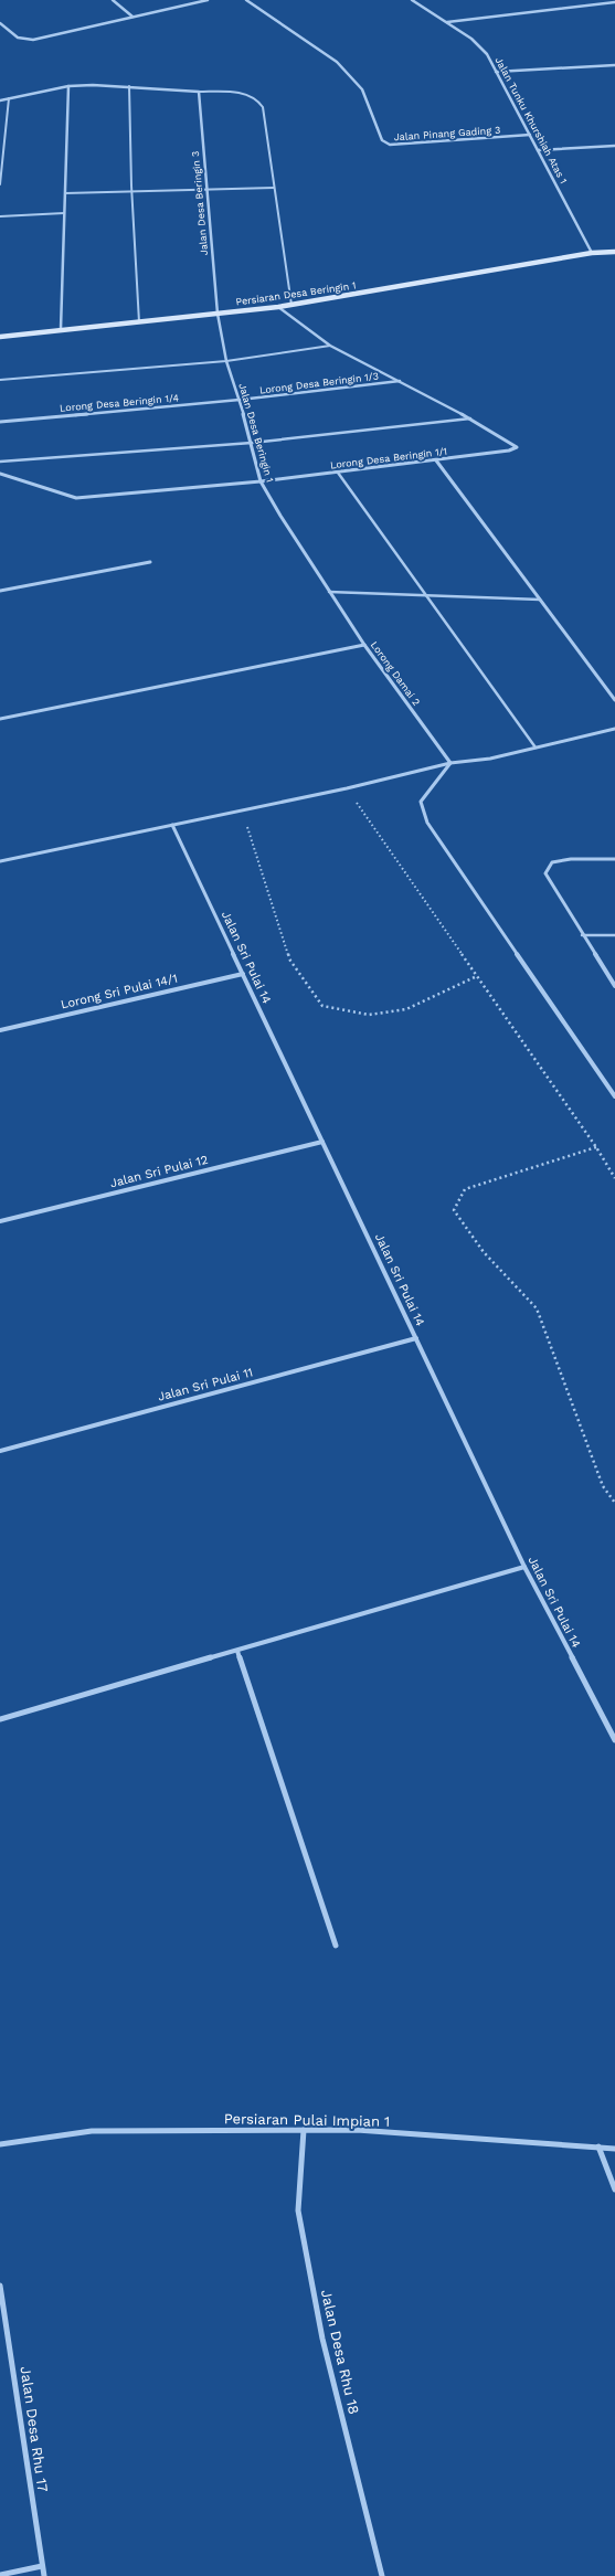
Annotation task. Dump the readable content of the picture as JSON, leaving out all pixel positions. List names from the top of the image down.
{
  "streets": {
    "main road": ["Persiaran Desa Beringin 1"],
    "street": [
      "Jalan Tunku Khurshiah Atas 1",
      "Jalan Pinang Gading 3",
      "Jalan Desa Beringin 3",
      "Lorong Desa Beringin 1/3",
      "Lorong Desa Beringin 1/4",
      "Jalan Desa Beringin 1",
      "Lorong Desa Beringin 1/1",
      "Lorong Damai 2",
      "Jalan Sri Pulai 14",
      "Lorong Sri Pulai 14/1",
      "Jalan Sri Pulai 12",
      "Jalan Sri Pulai 11",
      "Persiaran Pulai Impian 1",
      "Jalan Desa Rhu 18",
      "Jalan Desa Rhu 17"
    ]
  },
  "crossings": [
    ["Jalan Tunku Khurshiah Atas 1", "Jalan Pinang Gading 3"],
    ["Jalan Tunku Khurshiah Atas 1", "Persiaran Desa Beringin 1"],
    ["Jalan Desa Beringin 3", "Persiaran Desa Beringin 1"],
    ["Jalan Desa Beringin 3", "Jalan Desa Beringin 1"],
    ["Persiaran Desa Beringin 1", "Jalan Desa Beringin 1"],
    ["Lorong Desa Beringin 1/3", "Lorong Desa Beringin 1/4"],
    ["Lorong Desa Beringin 1/3", "Jalan Desa Beringin 1"],
    ["Lorong Desa Beringin 1/4", "Jalan Desa Beringin 1"],
    ["Jalan Desa Beringin 1", "Lorong Desa Beringin 1/1"],
    ["Jalan Desa Beringin 1", "Lorong Damai 2"],
    ["Jalan Sri Pulai 14", "Lorong Sri Pulai 14/1"],
    ["Jalan Sri Pulai 14", "Jalan Sri Pulai 12"],
    ["Jalan Sri Pulai 14", "Jalan Sri Pulai 11"],
    ["Persiaran Pulai Impian 1", "Jalan Desa Rhu 18"]
  ]
}
